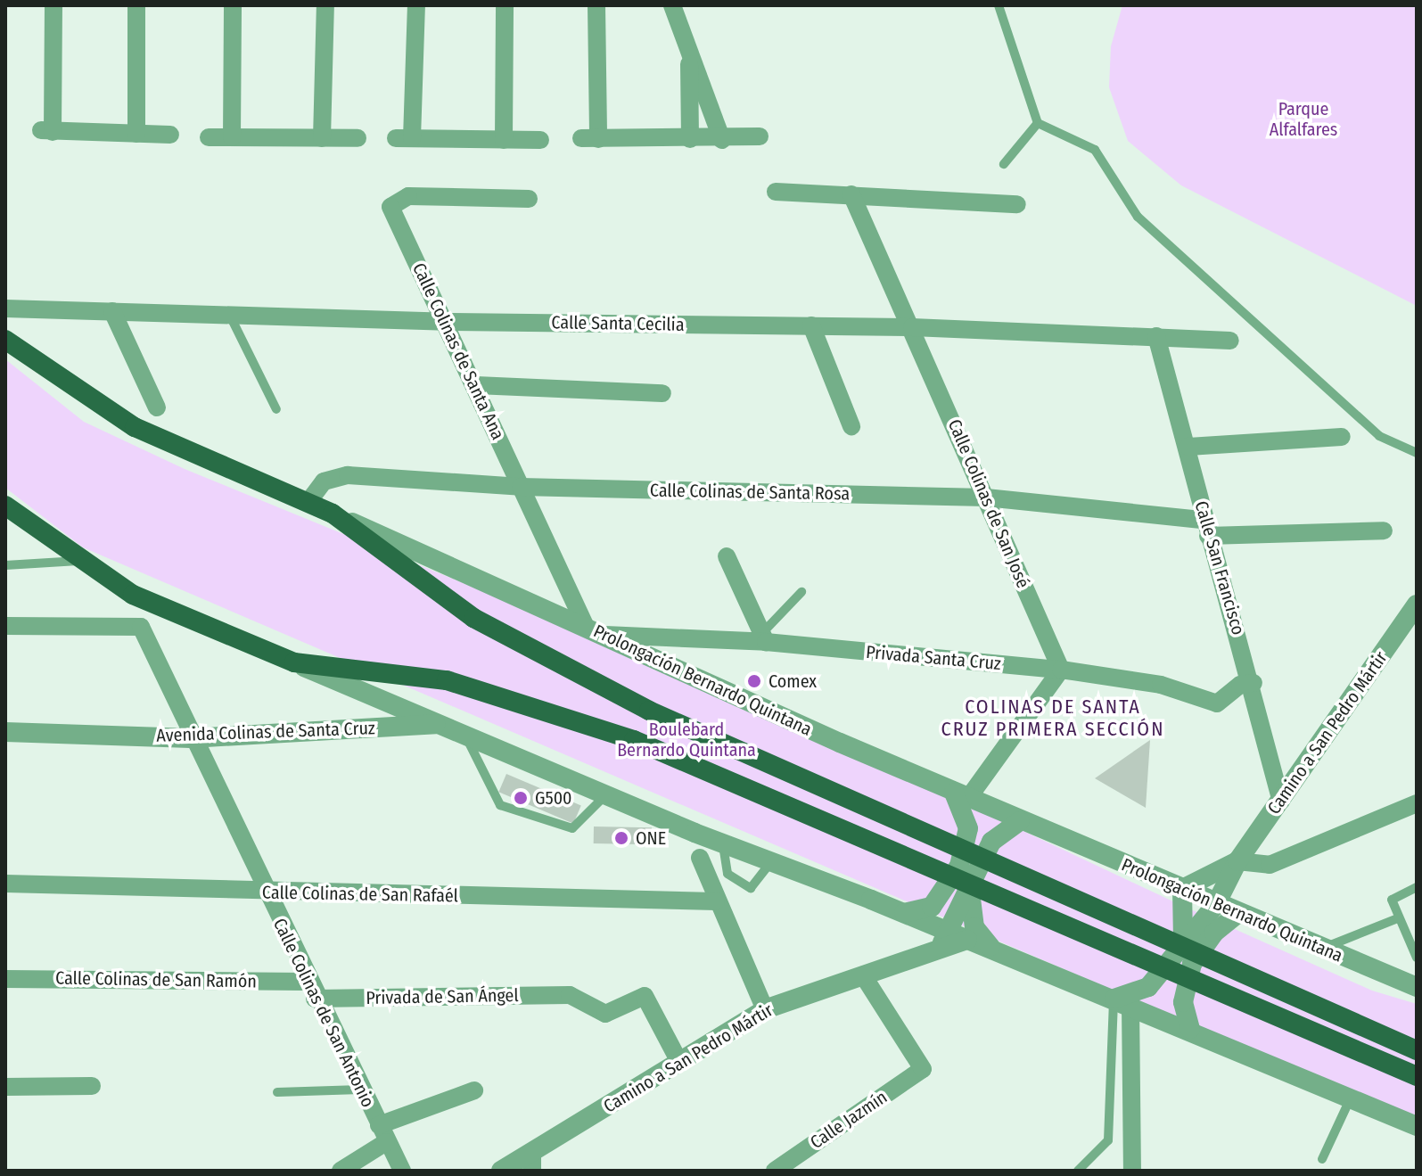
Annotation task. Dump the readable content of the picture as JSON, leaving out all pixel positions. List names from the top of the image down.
{
  "streets": {
    "main road": ["Prolongación Bernardo Quintana"],
    "street": [
      "Calle Santa Cecilia",
      "Calle Colinas de Santa Ana",
      "Calle Colinas de Santa Rosa",
      "Calle Colinas de San José",
      "Calle San Francisco",
      "Privada Santa Cruz",
      "Avenida Colinas de Santa Cruz",
      "Camino a San Pedro Mártir",
      "Calle Colinas de San Rafaél",
      "Calle Colinas de San Ramón",
      "Privada de San Ángel",
      "Calle Colinas de San Antonio",
      "Calle Jazmín"
    ]
  },
  "crossings": [
    ["Calle Santa Cecilia", "Calle Colinas de Santa Ana"],
    ["Calle Santa Cecilia", "Calle Colinas de San José"],
    ["Calle Santa Cecilia", "Calle San Francisco"],
    ["Calle Colinas de Santa Ana", "Calle Colinas de Santa Rosa"],
    ["Calle Colinas de Santa Ana", "Privada Santa Cruz"],
    ["Calle Colinas de Santa Ana", "Prolongación Bernardo Quintana"],
    ["Calle Colinas de Santa Rosa", "Calle Colinas de San José"],
    ["Calle Colinas de Santa Rosa", "Calle San Francisco"],
    ["Calle Colinas de Santa Rosa", "Prolongación Bernardo Quintana"],
    ["Calle Colinas de San José", "Privada Santa Cruz"],
    ["Calle San Francisco", "Privada Santa Cruz"],
    ["Calle San Francisco", "Camino a San Pedro Mártir"],
    ["Privada Santa Cruz", "Prolongación Bernardo Quintana"],
    ["Prolongación Bernardo Quintana", "Camino a San Pedro Mártir"],
    ["Avenida Colinas de Santa Cruz", "Calle Colinas de San Antonio"],
    ["Camino a San Pedro Mártir", "Privada de San Ángel"],
    ["Camino a San Pedro Mártir", "Calle Jazmín"],
    ["Calle Colinas de San Rafaél", "Calle Colinas de San Antonio"],
    ["Calle Colinas de San Ramón", "Privada de San Ángel"],
    ["Calle Colinas de San Ramón", "Calle Colinas de San Antonio"],
    ["Privada de San Ángel", "Calle Colinas de San Antonio"]
  ],
  "districts": ["COLINAS DE SANTA CRUZ PRIMERA SECCIÓN"],
  "parks": ["Parque Alfalfares", "Boulebard Bernardo Quintana"],
  "places": ["Comex", "G500", "ONE"]
}
